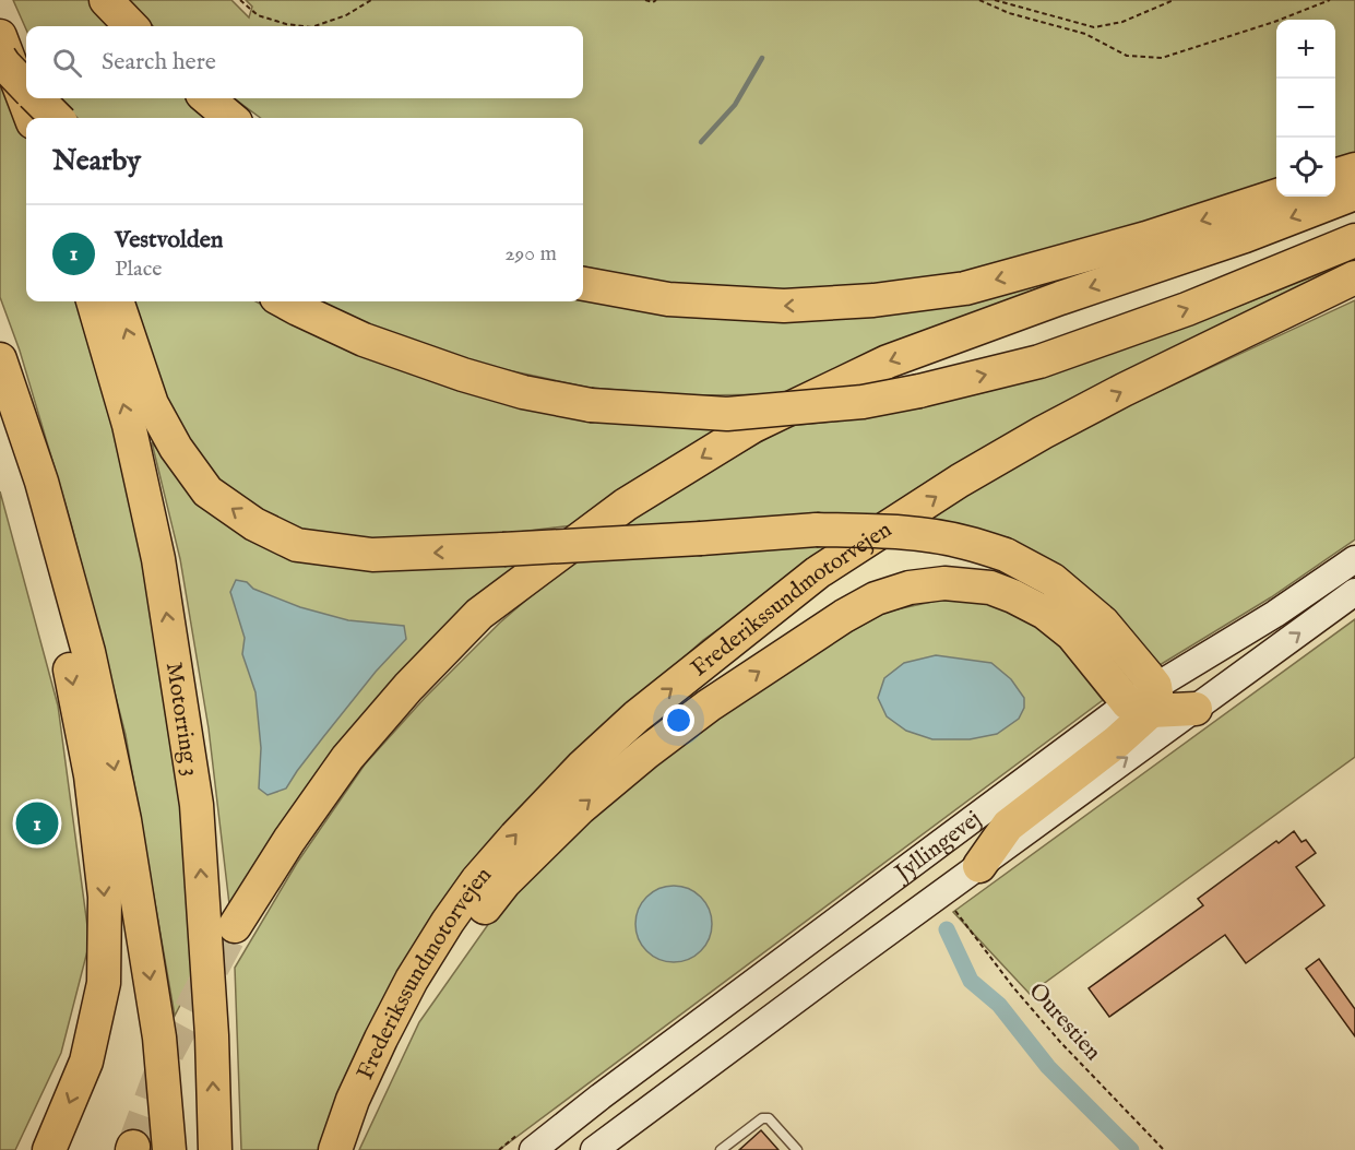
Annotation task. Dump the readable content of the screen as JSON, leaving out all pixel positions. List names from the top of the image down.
{
  "streets": {
    "highway": ["Frederikssundmotorvejen", "Motorring 3"],
    "street": ["Jyllingevej"],
    "path": ["Ourestien"]
  },
  "page": {
    "map_buttons": ["+", "−"],
    "search": "Search here",
    "heading": "Nearby",
    "list": [
      {
        "mark": "1",
        "name": "Vestvolden",
        "note": "Place",
        "value": "290 m"
      }
    ],
    "pins": "1"
  }
}
